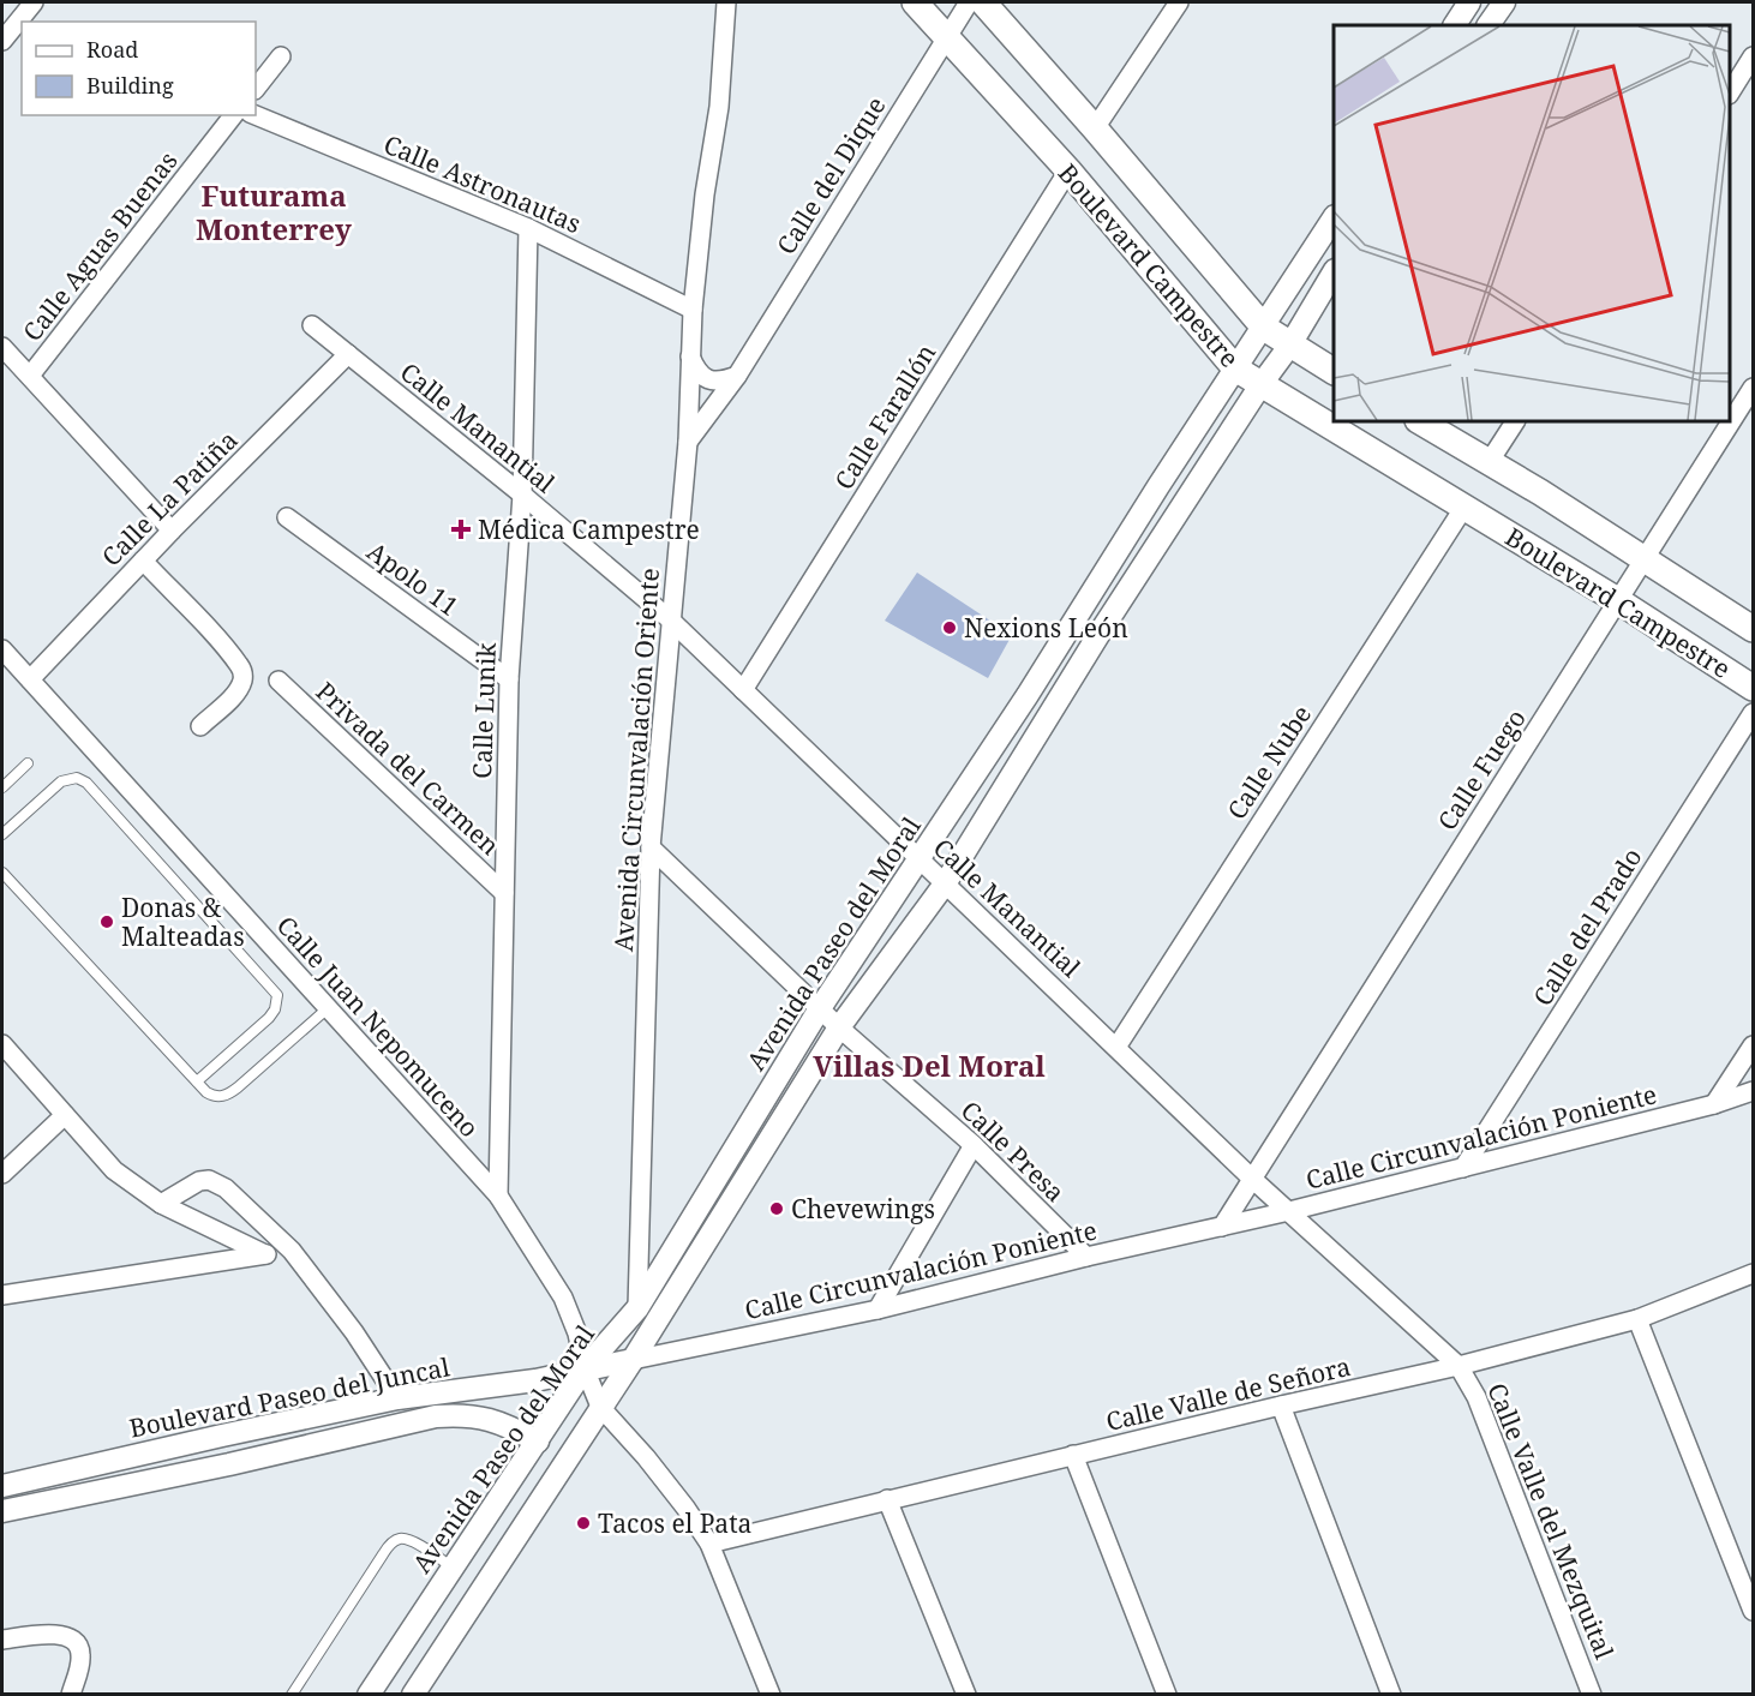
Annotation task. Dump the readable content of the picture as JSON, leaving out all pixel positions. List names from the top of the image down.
{
  "streets": {
    "main road": ["Boulevard Campestre"],
    "street": [
      "Calle del Dique",
      "Calle Astronautas",
      "Calle Aguas Buenas",
      "Calle Farallón",
      "Calle Manantial",
      "Calle La Patiña",
      "Apolo 11",
      "Calle Lunik",
      "Avenida Circunvalación Oriente",
      "Calle Nube",
      "Privada del Carmen",
      "Calle Fuego",
      "Calle del Prado",
      "Avenida Paseo del Moral",
      "Calle Juan Nepomuceno",
      "Calle Circunvalación Poniente",
      "Calle Presa",
      "Calle Valle de Señora",
      "Boulevard Paseo del Juncal",
      "Calle Valle del Mezquital"
    ]
  },
  "crossings": [
    ["Calle del Dique", "Boulevard Campestre"],
    ["Calle del Dique", "Avenida Circunvalación Oriente"],
    ["Calle Astronautas", "Calle Lunik"],
    ["Calle Astronautas", "Avenida Circunvalación Oriente"],
    ["Boulevard Campestre", "Calle Farallón"],
    ["Boulevard Campestre", "Calle Nube"],
    ["Boulevard Campestre", "Calle Fuego"],
    ["Boulevard Campestre", "Avenida Paseo del Moral"],
    ["Calle Farallón", "Calle Manantial"],
    ["Calle Manantial", "Calle La Patiña"],
    ["Calle Manantial", "Calle Lunik"],
    ["Calle Manantial", "Avenida Circunvalación Oriente"],
    ["Calle Manantial", "Calle Nube"],
    ["Calle Manantial", "Calle Fuego"],
    ["Calle Manantial", "Avenida Paseo del Moral"],
    ["Calle Manantial", "Calle Circunvalación Poniente"],
    ["Calle Manantial", "Calle Valle de Señora"],
    ["Calle Manantial", "Calle Valle del Mezquital"],
    ["Calle La Patiña", "Calle Juan Nepomuceno"],
    ["Apolo 11", "Calle Lunik"],
    ["Calle Lunik", "Privada del Carmen"],
    ["Calle Lunik", "Calle Juan Nepomuceno"],
    ["Avenida Circunvalación Oriente", "Avenida Paseo del Moral"],
    ["Avenida Circunvalación Oriente", "Calle Presa"],
    ["Calle del Prado", "Calle Circunvalación Poniente"],
    ["Avenida Paseo del Moral", "Calle Juan Nepomuceno"],
    ["Avenida Paseo del Moral", "Calle Circunvalación Poniente"],
    ["Avenida Paseo del Moral", "Calle Presa"],
    ["Avenida Paseo del Moral", "Boulevard Paseo del Juncal"],
    ["Calle Juan Nepomuceno", "Boulevard Paseo del Juncal"],
    ["Calle Circunvalación Poniente", "Calle Presa"],
    ["Calle Circunvalación Poniente", "Boulevard Paseo del Juncal"],
    ["Calle Valle de Señora", "Calle Valle del Mezquital"]
  ],
  "districts": ["Futurama Monterrey", "Villas Del Moral"],
  "places": {
    "health": ["Médica Campestre"],
    "other": [
      "Nexions León",
      "Donas & Malteadas",
      "Chevewings",
      "Tacos el Pata"
    ]
  },
  "legend": ["Road", "Building"]
}
